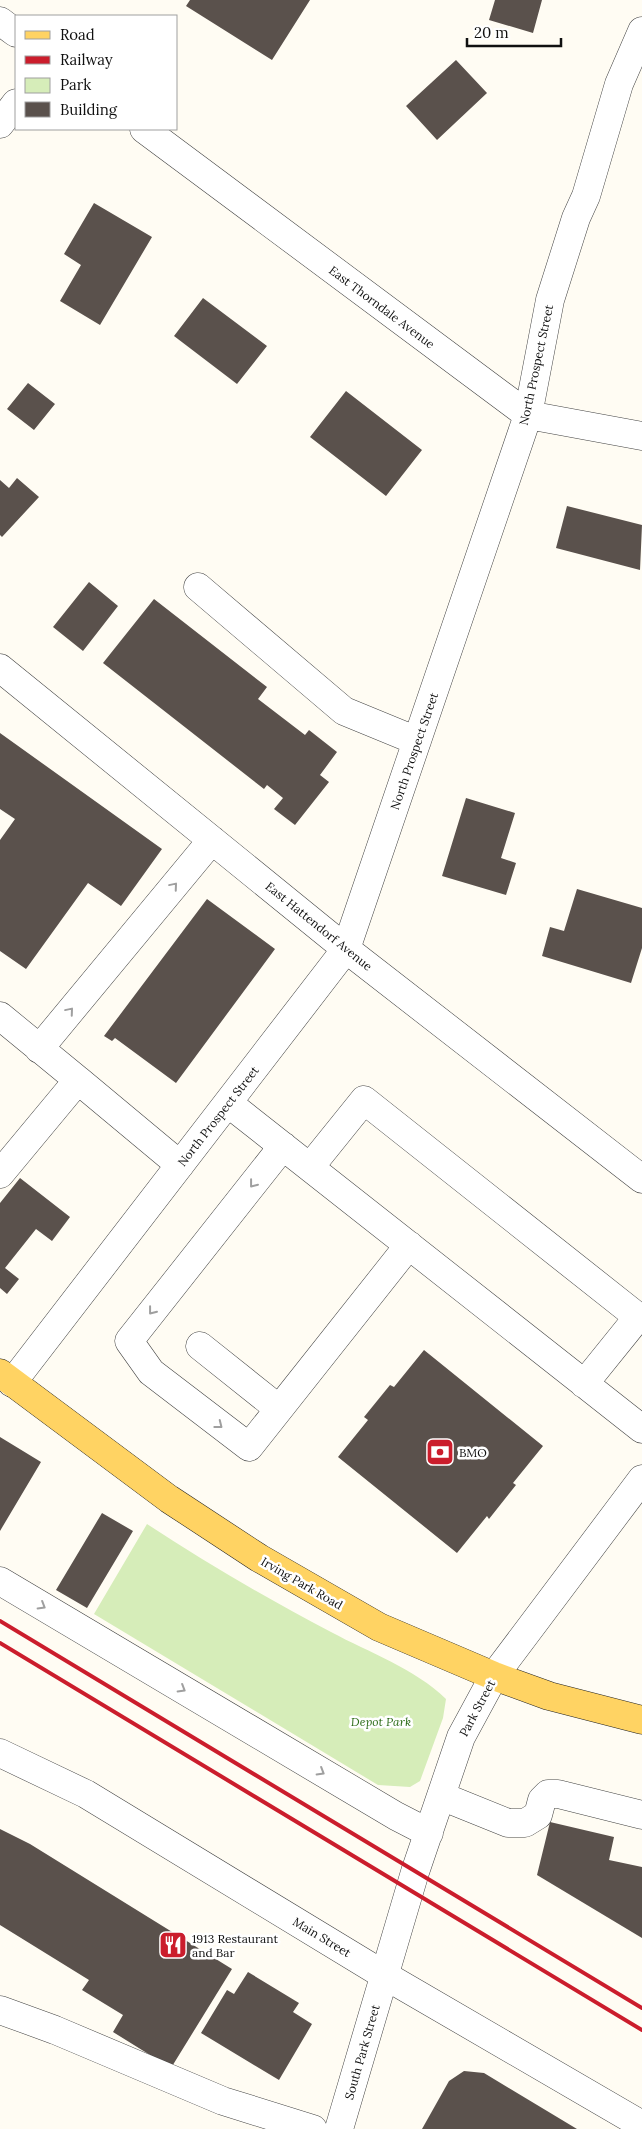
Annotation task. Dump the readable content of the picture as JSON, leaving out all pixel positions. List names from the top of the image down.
{
  "streets": {
    "main road": ["Irving Park Road"],
    "street": [
      "East Thorndale Avenue",
      "North Prospect Street",
      "East Hattendorf Avenue",
      "Park Street",
      "Main Street",
      "South Park Street"
    ]
  },
  "crossings": [
    ["East Thorndale Avenue", "North Prospect Street"],
    ["North Prospect Street", "East Hattendorf Avenue"],
    ["North Prospect Street", "Irving Park Road"],
    ["Irving Park Road", "Park Street"],
    ["Park Street", "Main Street"],
    ["Park Street", "South Park Street"],
    ["Main Street", "South Park Street"]
  ],
  "parks": ["Depot Park"],
  "places": {
    "bank": ["BMO"],
    "restaurant": ["1913 Restaurant and Bar"]
  },
  "legend": [
    "Road",
    "Railway",
    "Park",
    "Building"
  ],
  "scale_bar": "20 m"
}
